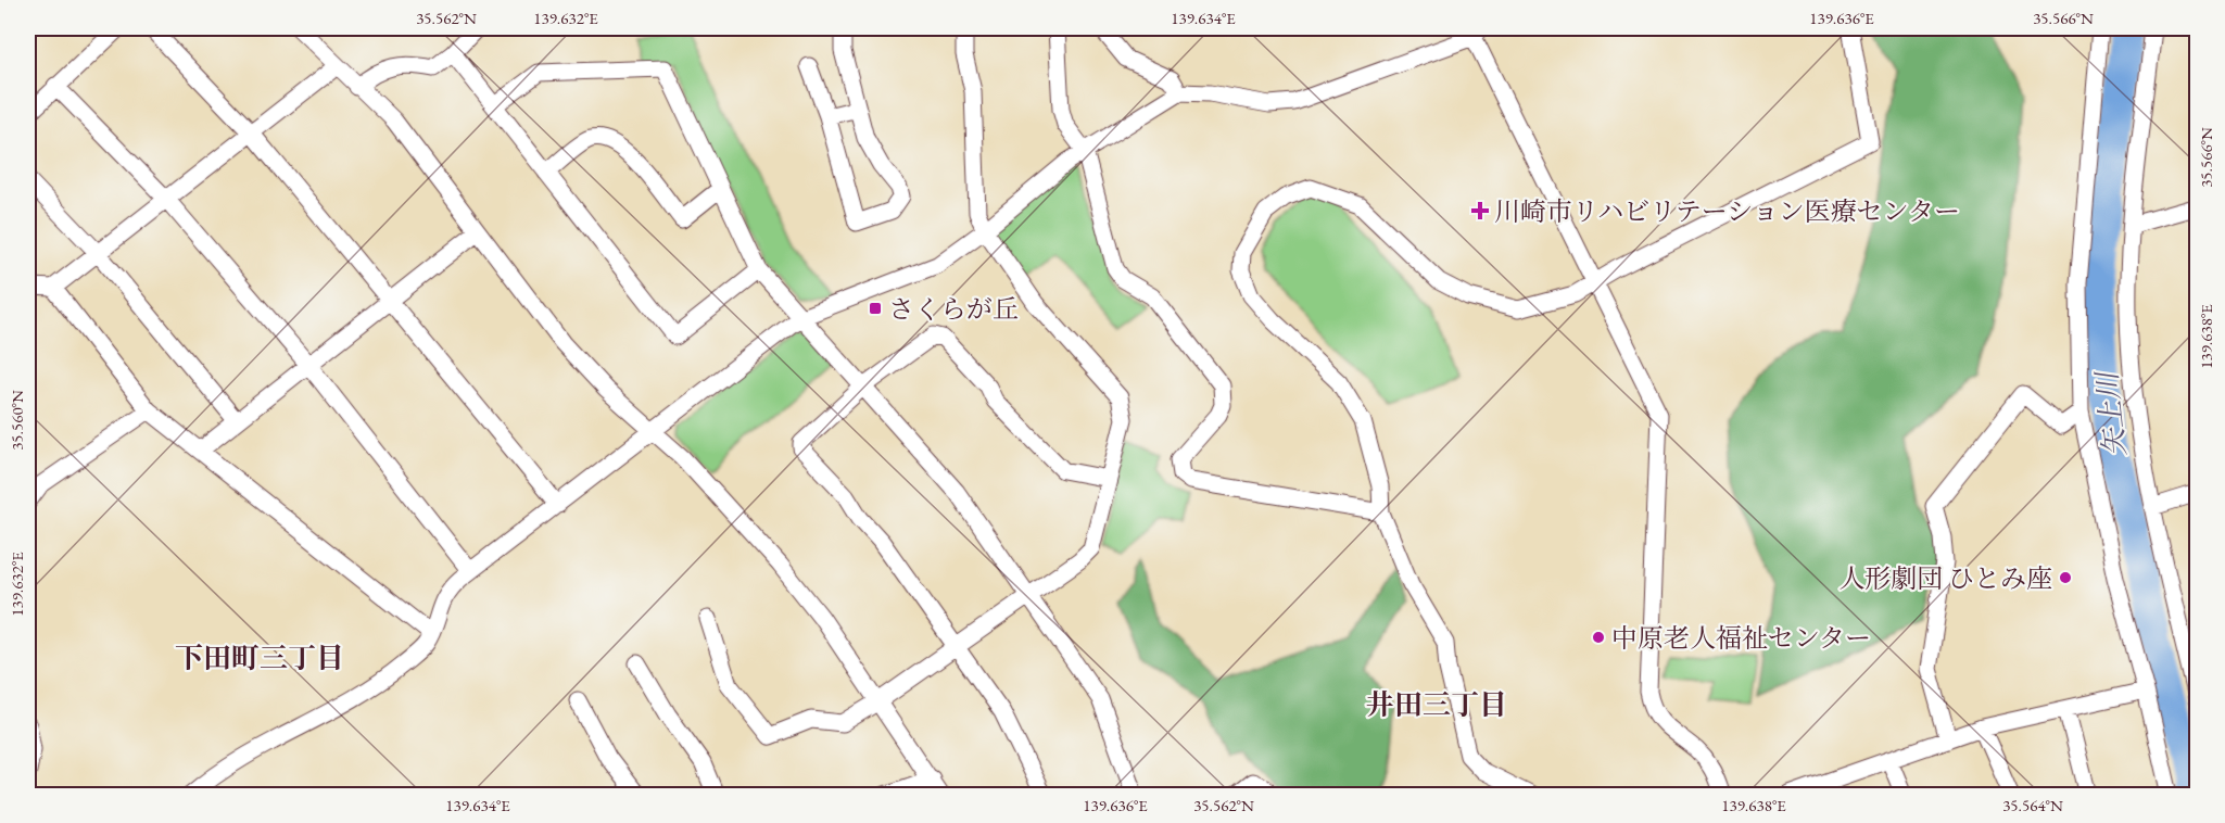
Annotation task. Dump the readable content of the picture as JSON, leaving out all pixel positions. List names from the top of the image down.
{
  "districts": ["下田町三丁目", "井田三丁目"],
  "water": ["矢上川"],
  "places": {
    "health": ["川崎市リハビリテーション医療センター"],
    "transit": ["さくらが丘"],
    "other": ["人形劇団 ひとみ座", "中原老人福祉センター"]
  },
  "coordinates": [
    "35.562°N",
    "139.632°E",
    "139.634°E",
    "139.636°E",
    "35.566°N",
    "139.638°E",
    "35.560°N",
    "35.564°N"
  ]
}
